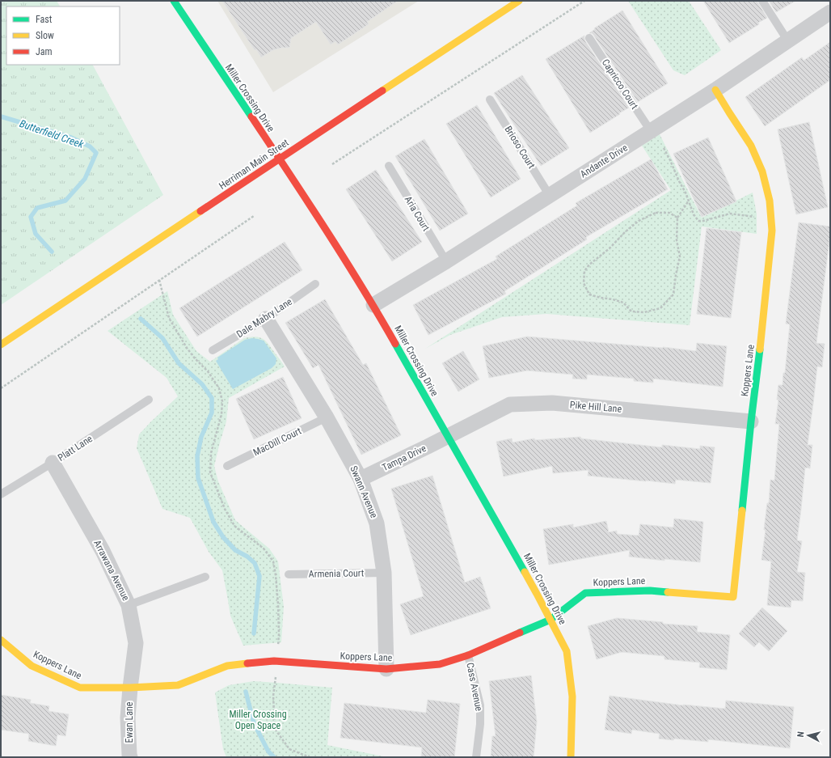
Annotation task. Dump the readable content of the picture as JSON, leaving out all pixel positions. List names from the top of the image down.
{
  "streets": {
    "street": [
      "Miller Crossing Drive",
      "Andante Drive",
      "Herriman Main Street",
      "Koppers Lane",
      "Pike Hill Lane",
      "Tampa Drive",
      "Swann Avenue",
      "Arrawana Avenue",
      "Ewan Lane"
    ],
    "lane": [
      "Capricco Court",
      "Brioso Court",
      "Aria Court",
      "Dale Mabry Lane",
      "MacDill Court",
      "Platt Lane",
      "Armenia Court",
      "Cass Avenue"
    ]
  },
  "crossings": [
    ["Capricco Court", "Andante Drive"],
    ["Miller Crossing Drive", "Andante Drive"],
    ["Miller Crossing Drive", "Herriman Main Street"],
    ["Miller Crossing Drive", "Koppers Lane"],
    ["Miller Crossing Drive", "Pike Hill Lane"],
    ["Miller Crossing Drive", "Tampa Drive"],
    ["Brioso Court", "Andante Drive"],
    ["Andante Drive", "Aria Court"],
    ["Andante Drive", "Koppers Lane"],
    ["Dale Mabry Lane", "Swann Avenue"],
    ["Koppers Lane", "Pike Hill Lane"],
    ["Koppers Lane", "Swann Avenue"],
    ["Koppers Lane", "Arrawana Avenue"],
    ["Koppers Lane", "Cass Avenue"],
    ["Koppers Lane", "Ewan Lane"],
    ["Pike Hill Lane", "Tampa Drive"],
    ["MacDill Court", "Swann Avenue"],
    ["Platt Lane", "Arrawana Avenue"],
    ["Tampa Drive", "Swann Avenue"],
    ["Swann Avenue", "Armenia Court"],
    ["Arrawana Avenue", "Ewan Lane"]
  ],
  "water": ["Butterfield Creek"],
  "parks": ["Miller Crossing Open Space"],
  "legend": ["Fast", "Slow", "Jam"],
  "north": "left"
}
